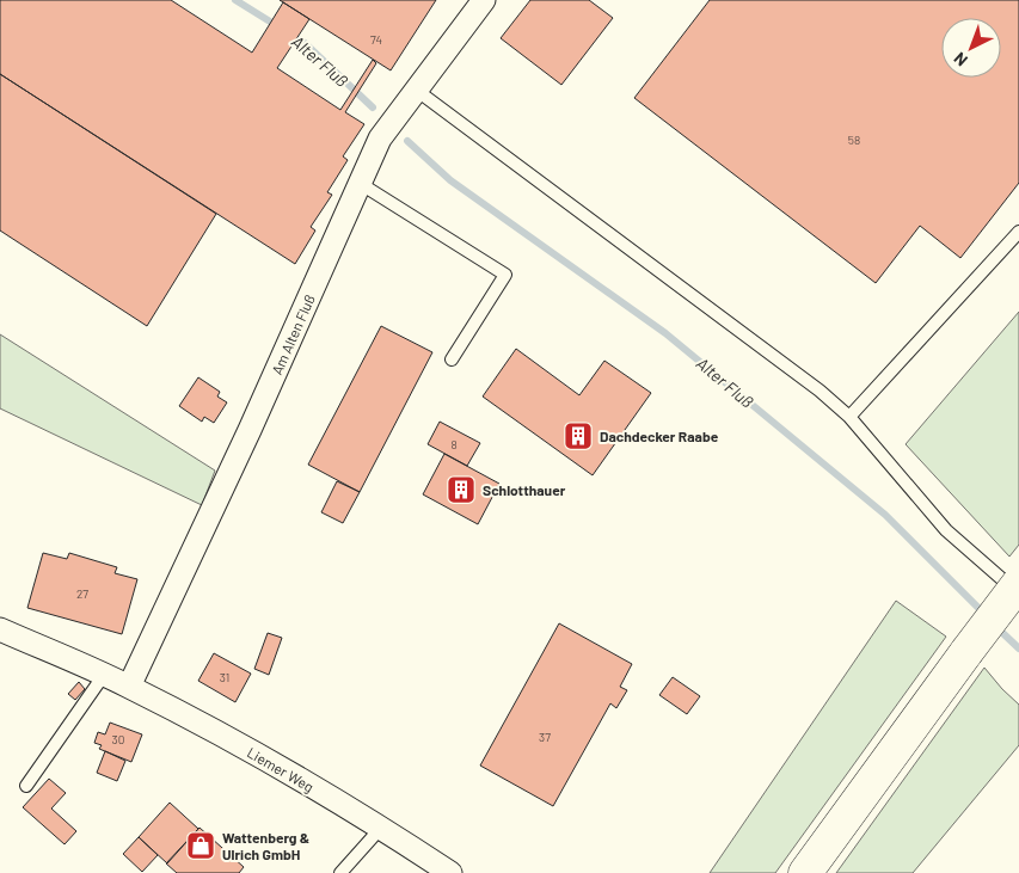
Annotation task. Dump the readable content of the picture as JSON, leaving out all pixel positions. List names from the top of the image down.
{
  "streets": {
    "street": ["Am Alten Fluß", "Liemer Weg"]
  },
  "crossings": [
    ["Am Alten Fluß", "Liemer Weg"]
  ],
  "water": ["Alter Fluß"],
  "places": {
    "building": ["Dachdecker Raabe", "Schlotthauer"],
    "shop": ["Wattenberg & Ulrich GmbH"]
  },
  "house_numbers": [
    "74",
    "58",
    "8",
    "27",
    "31",
    "37",
    "30"
  ],
  "north": "bottom left"
}
